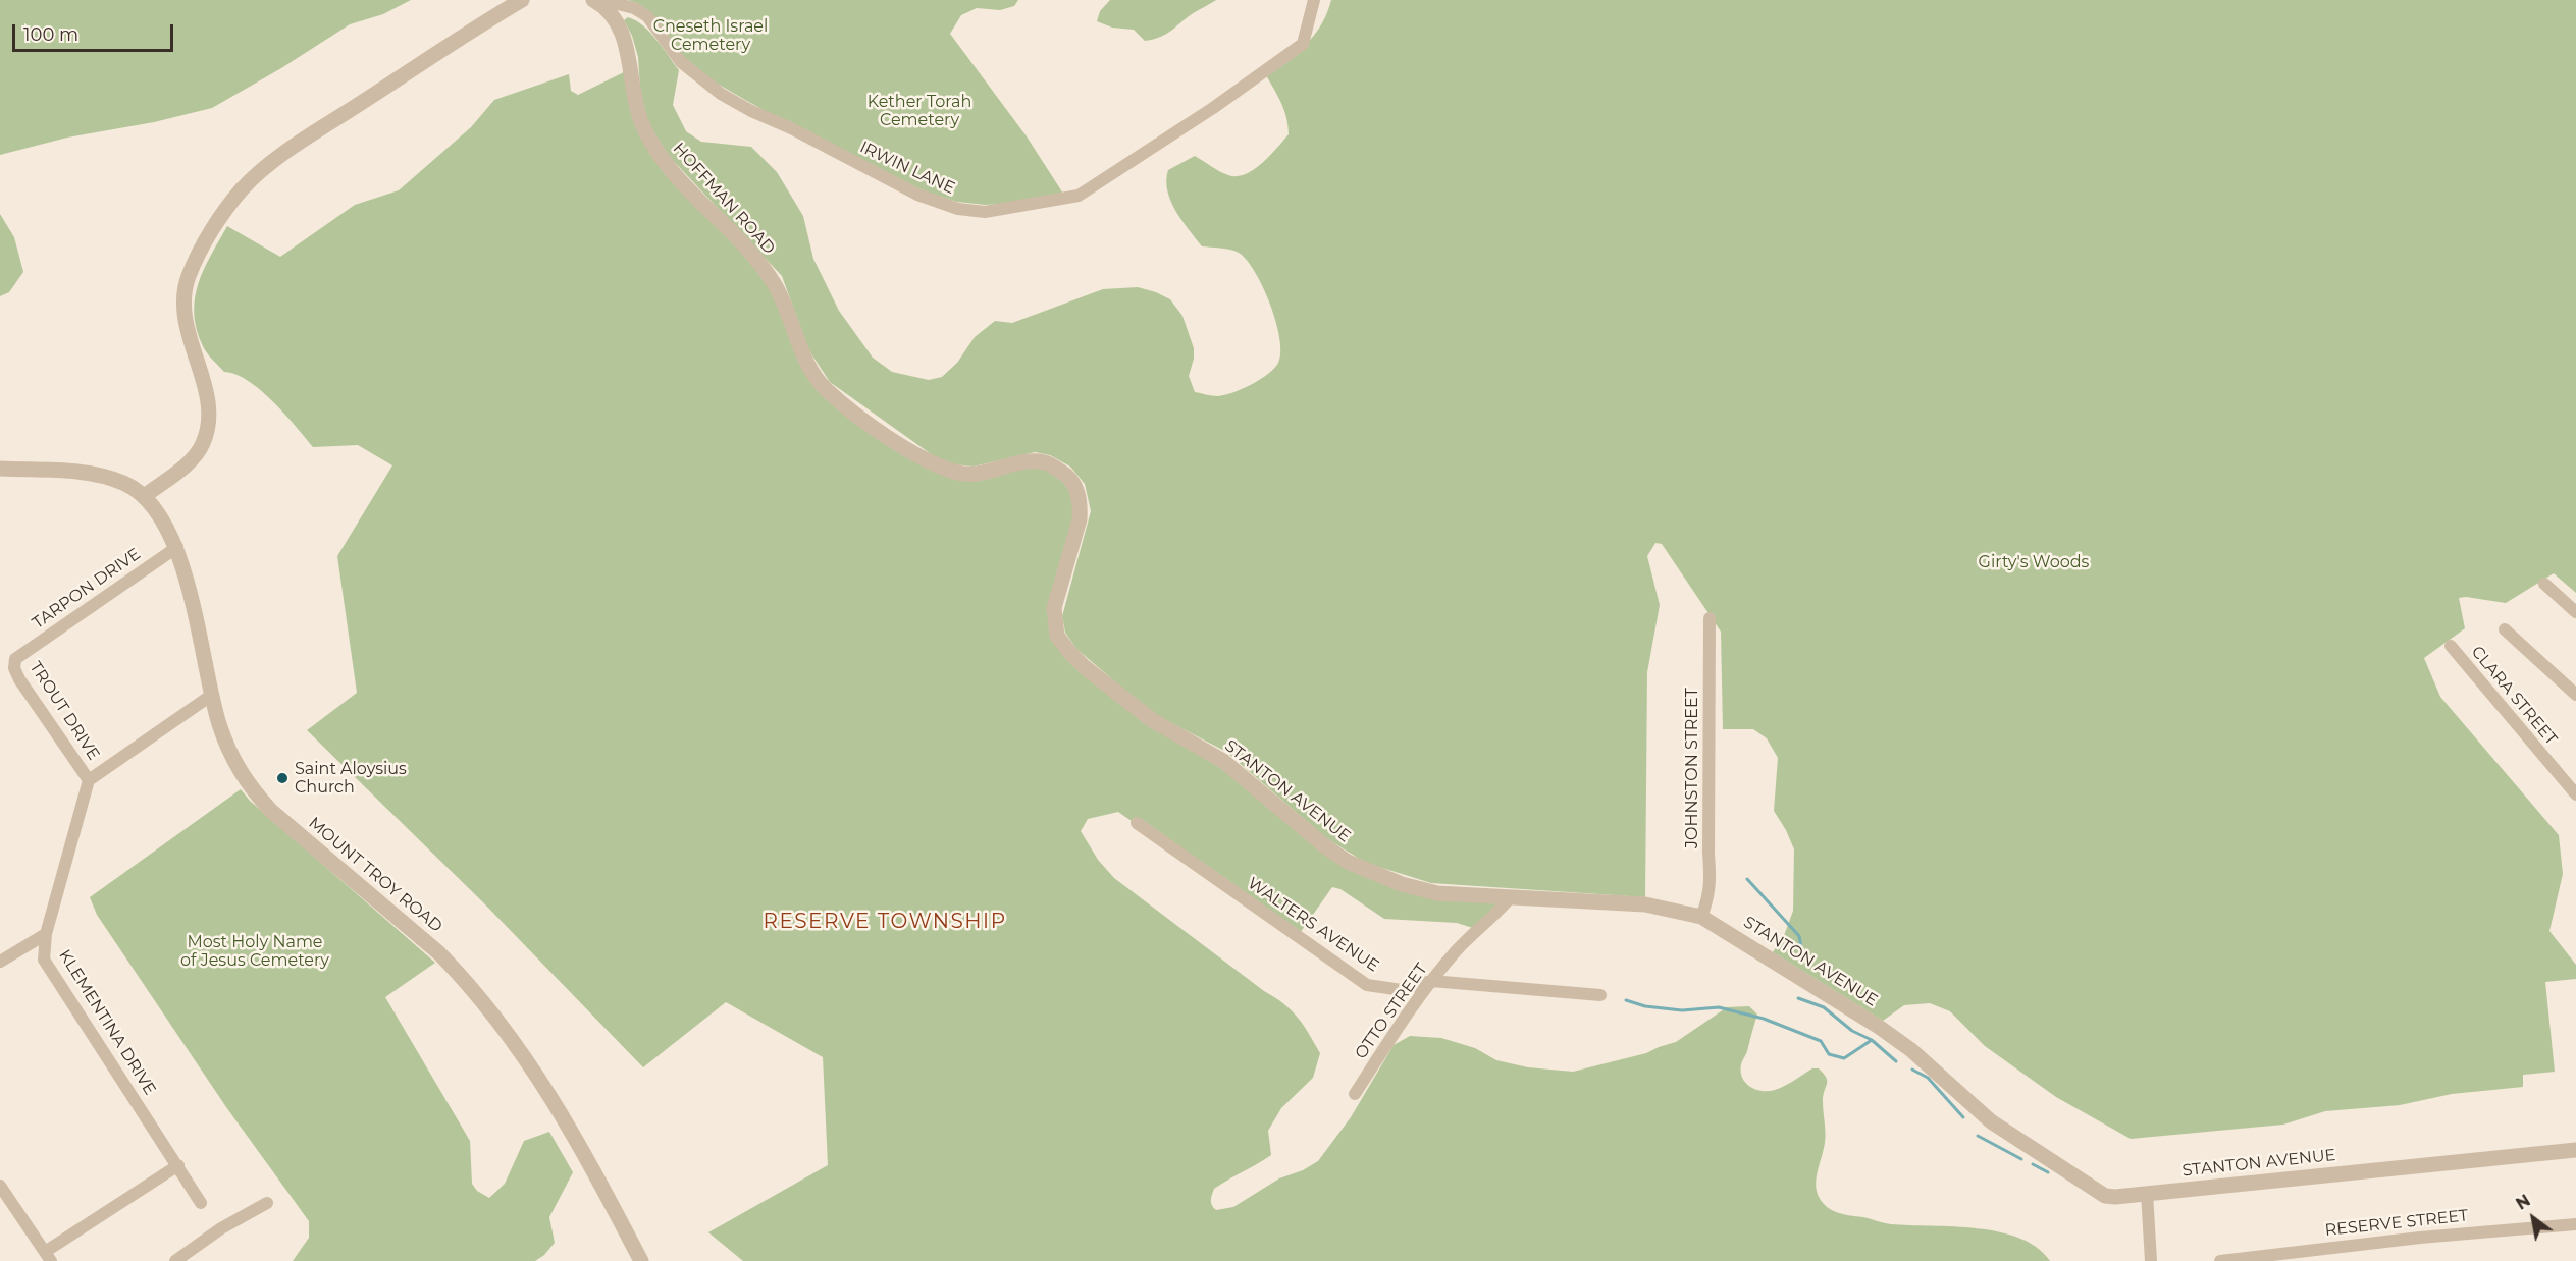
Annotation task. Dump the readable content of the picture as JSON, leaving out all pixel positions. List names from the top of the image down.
{
  "streets": {
    "street": [
      "IRWIN LANE",
      "HOFFMAN ROAD",
      "TARPON DRIVE",
      "CLARA STREET",
      "TROUT DRIVE",
      "JOHNSTON STREET",
      "STANTON AVENUE",
      "MOUNT TROY ROAD",
      "WALTERS AVENUE",
      "OTTO STREET",
      "KLEMENTINA DRIVE",
      "RESERVE STREET"
    ]
  },
  "crossings": [
    ["IRWIN LANE", "HOFFMAN ROAD"],
    ["HOFFMAN ROAD", "STANTON AVENUE"],
    ["TARPON DRIVE", "TROUT DRIVE"],
    ["TARPON DRIVE", "MOUNT TROY ROAD"],
    ["TROUT DRIVE", "KLEMENTINA DRIVE"],
    ["JOHNSTON STREET", "STANTON AVENUE"],
    ["STANTON AVENUE", "OTTO STREET"],
    ["WALTERS AVENUE", "OTTO STREET"]
  ],
  "districts": ["RESERVE TOWNSHIP"],
  "parks": [
    "Cneseth Israel Cemetery",
    "Kether Torah Cemetery",
    "Girty's Woods",
    "Most Holy Name of Jesus Cemetery"
  ],
  "places": ["Saint Aloysius Church"],
  "scale_bar": "100 m",
  "north": "top left"
}
